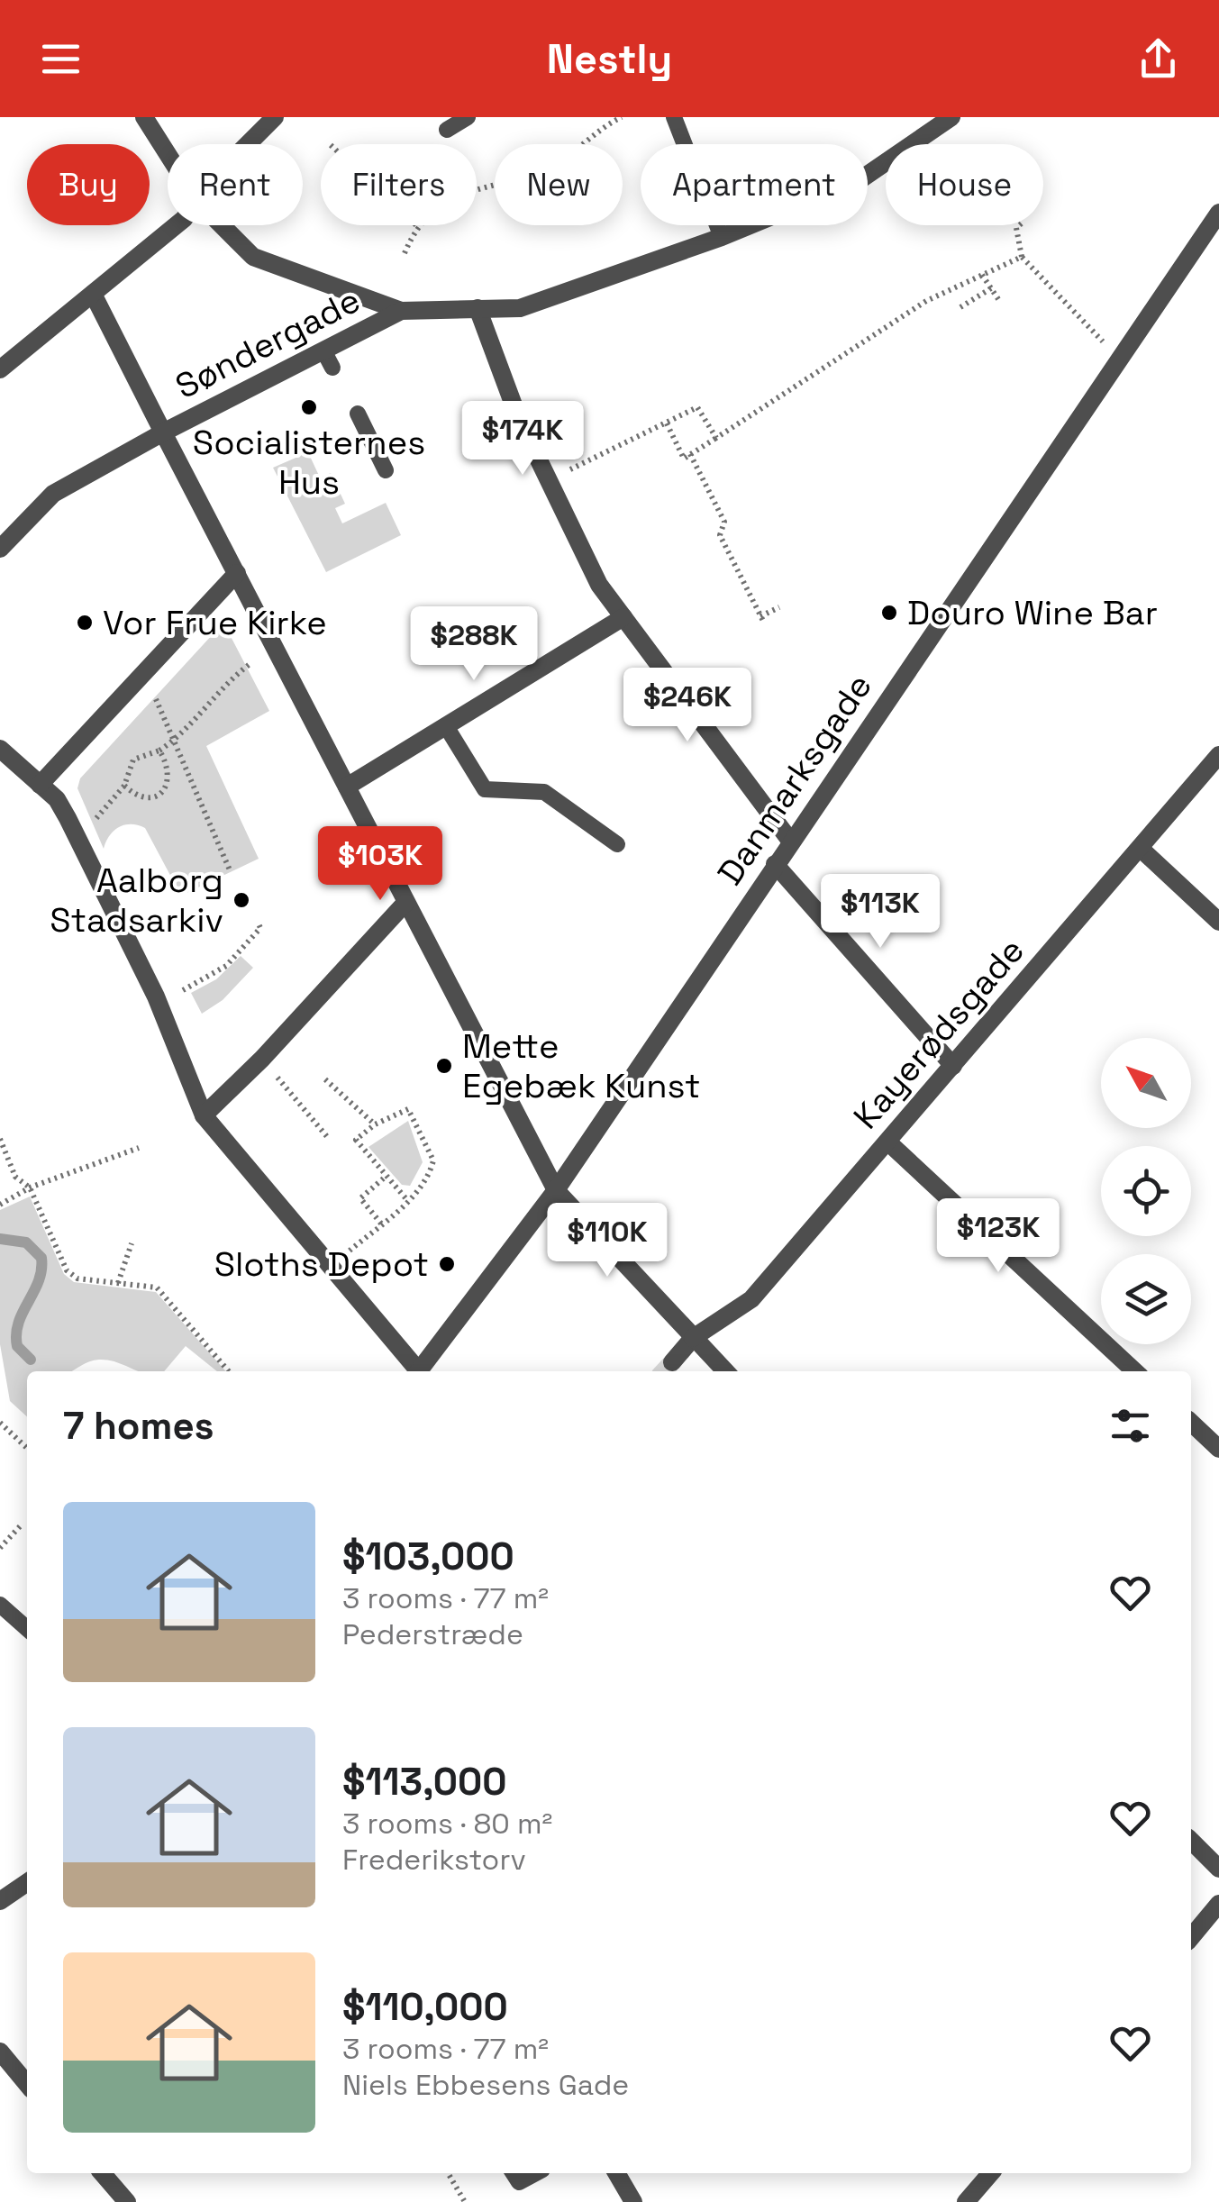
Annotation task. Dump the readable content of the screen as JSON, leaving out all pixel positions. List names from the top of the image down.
{
  "streets": {
    "street": ["Søndergade", "Danmarksgade", "Kayerødsgade"]
  },
  "places": [
    "Socialisternes Hus",
    "Douro Wine Bar",
    "Vor Frue Kirke",
    "Aalborg Stadsarkiv",
    "Mette Egebæk Kunst",
    "Sloths Depot"
  ],
  "north": "top left",
  "page": {
    "header": "Nestly",
    "chip": [
      "Buy",
      "Rent",
      "Filters",
      "New",
      "Apartment",
      "House"
    ],
    "price": [
      "$174K",
      "$288K",
      "$246K",
      "$103K",
      "$113K",
      "$123K",
      "$110K"
    ],
    "heading": "7 homes",
    "list": [
      {
        "name": "$103,000",
        "note": "3 rooms · 77 m² · Pederstræde"
      },
      {
        "name": "$113,000",
        "note": "3 rooms · 80 m² · Frederikstorv"
      },
      {
        "name": "$110,000",
        "note": "3 rooms · 77 m² · Niels Ebbesens Gade"
      }
    ]
  }
}
